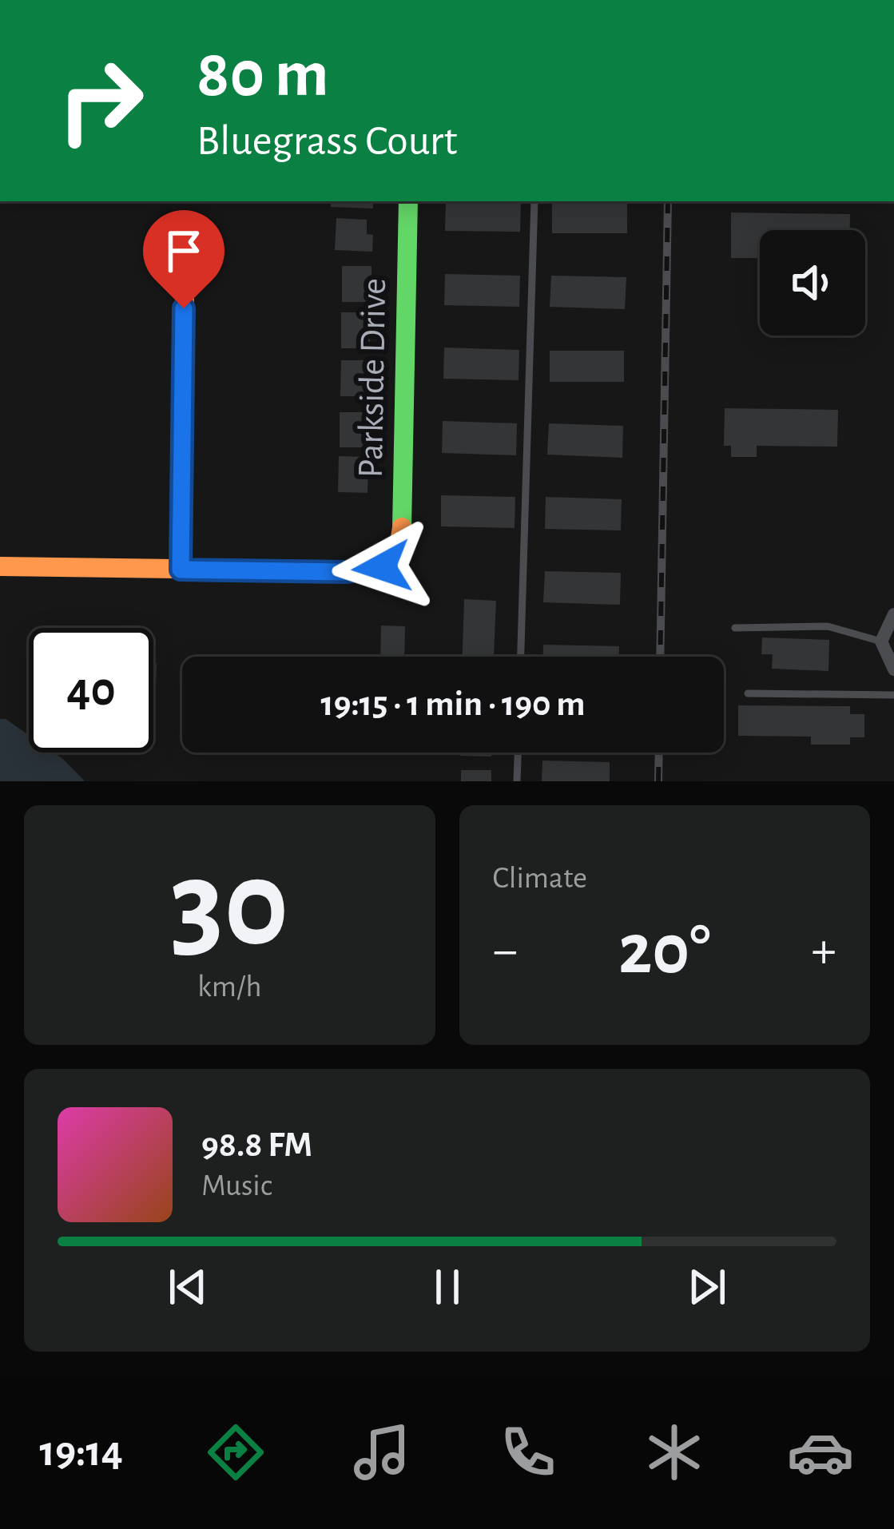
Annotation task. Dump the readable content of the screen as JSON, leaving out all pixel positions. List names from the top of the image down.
{
  "streets": {
    "street": ["Parkside Drive"]
  },
  "page": {
    "turn": ["80 m", "Bluegrass Court"],
    "limit": "40",
    "trip": "19:15 · 1 min · 190 m",
    "tile": [
      ["30", "km/h"],
      "Climate"
    ],
    "heat": ["−", "20°", "+"],
    "song": ["98.8 FM", "Music"],
    "tabs": "19:14"
  }
}
